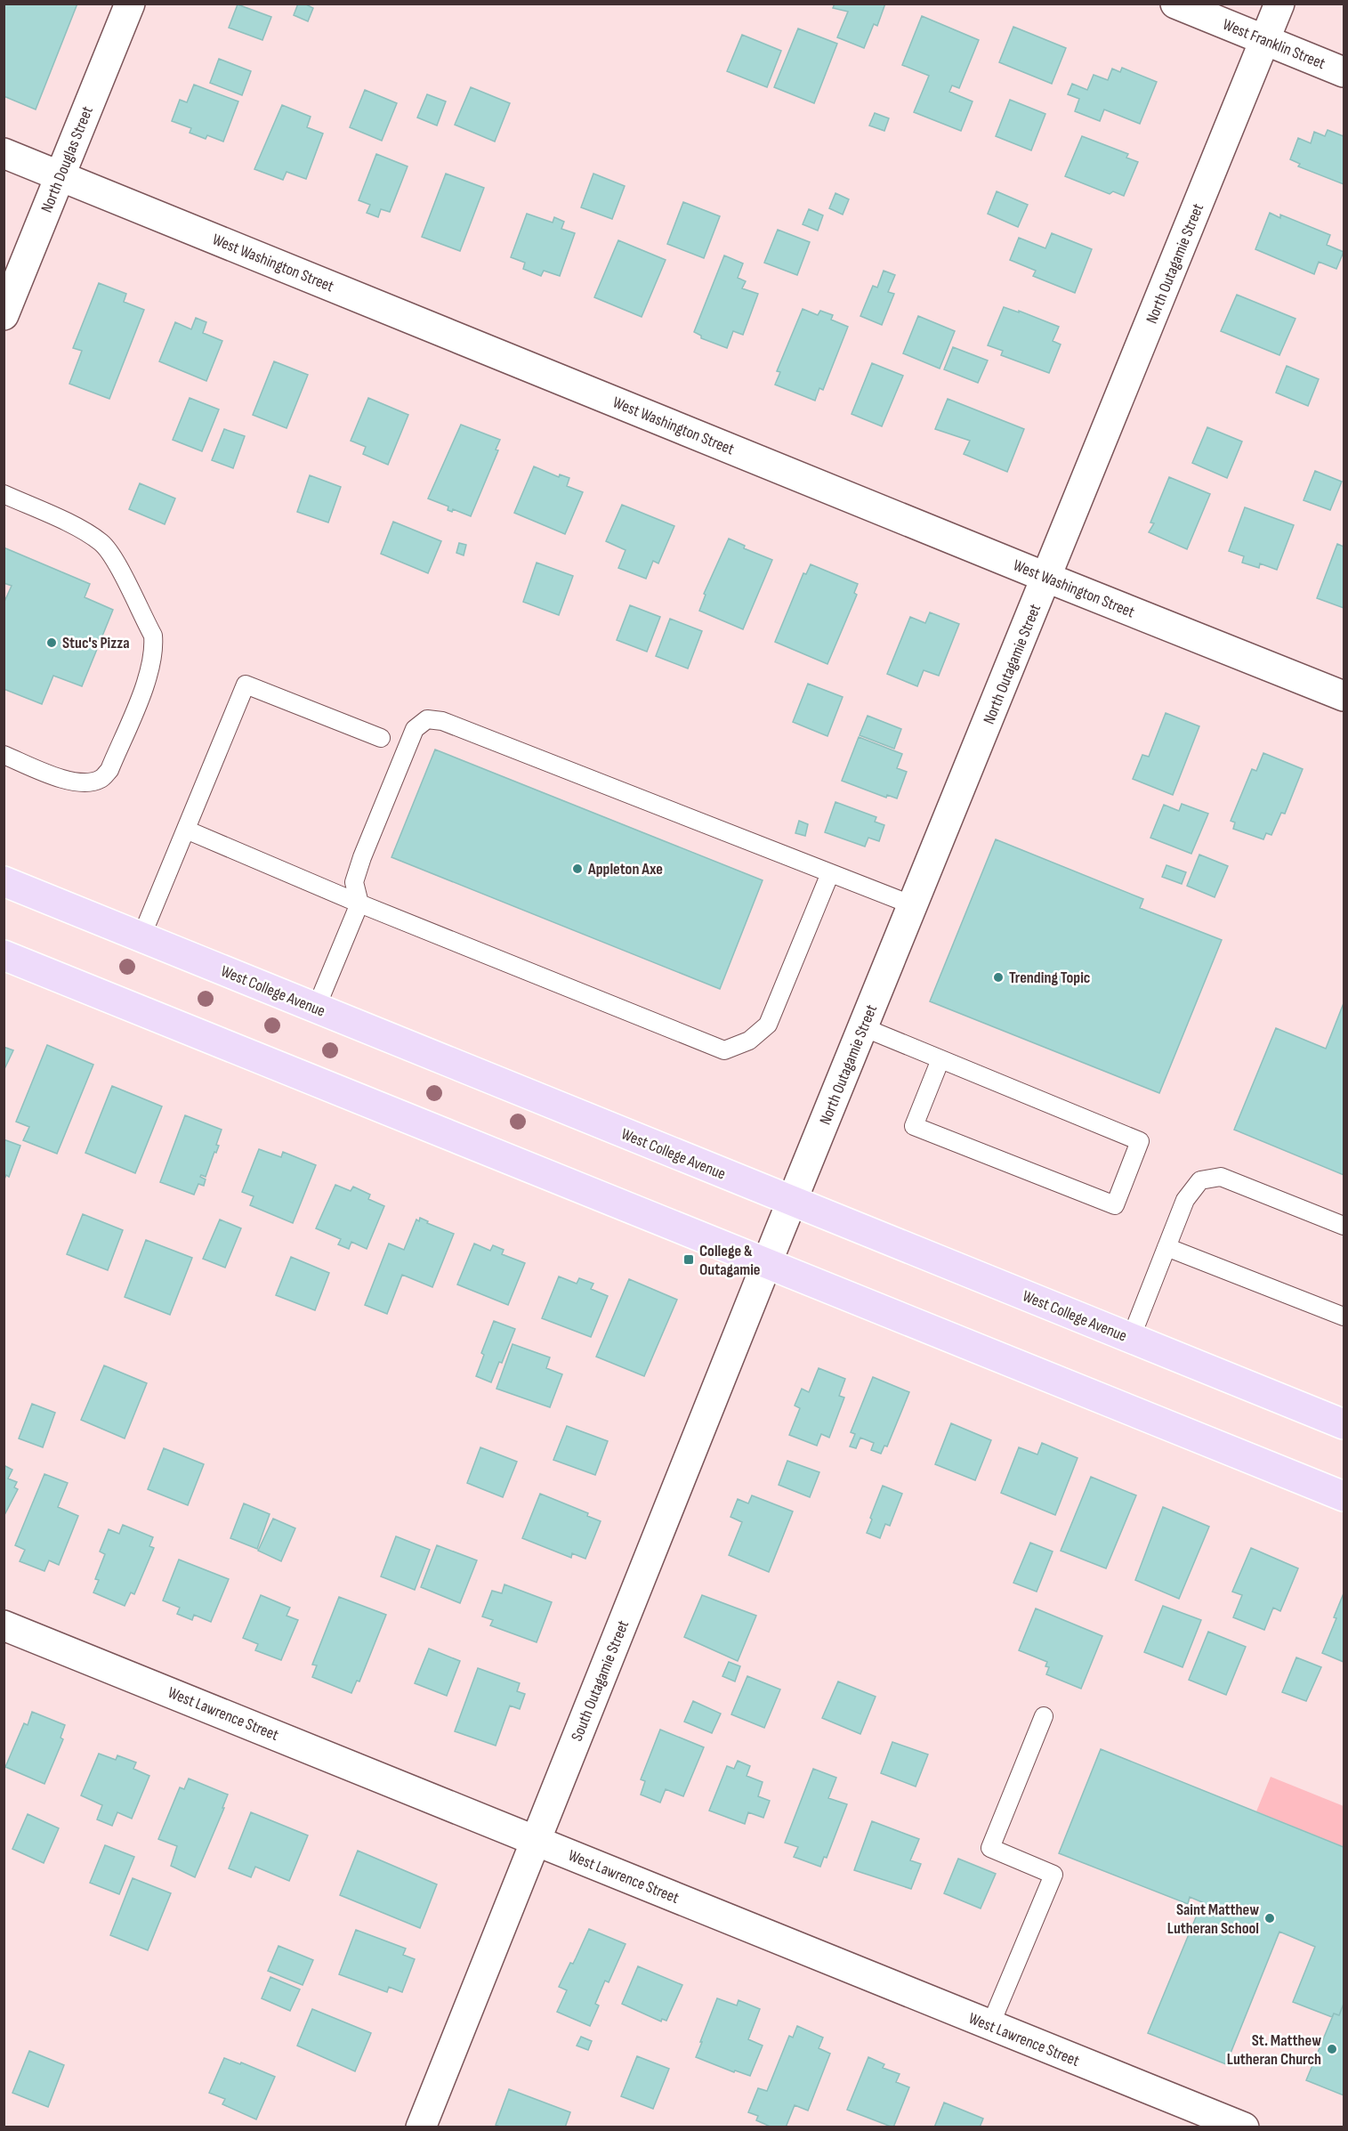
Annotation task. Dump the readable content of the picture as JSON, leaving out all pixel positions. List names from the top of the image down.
{
  "streets": {
    "main road": ["West College Avenue"],
    "street": [
      "West Franklin Street",
      "North Douglas Street",
      "West Washington Street",
      "North Outagamie Street",
      "South Outagamie Street",
      "West Lawrence Street"
    ]
  },
  "crossings": [
    ["West Franklin Street", "North Outagamie Street"],
    ["North Douglas Street", "West Washington Street"],
    ["West Washington Street", "North Outagamie Street"],
    ["North Outagamie Street", "West College Avenue"],
    ["North Outagamie Street", "South Outagamie Street"],
    ["South Outagamie Street", "West Lawrence Street"]
  ],
  "places": {
    "other": [
      "Stuc's Pizza",
      "Appleton Axe",
      "Trending Topic",
      "Saint Matthew Lutheran School",
      "St. Matthew Lutheran Church"
    ],
    "transit": ["College & Outagamie"]
  }
}
